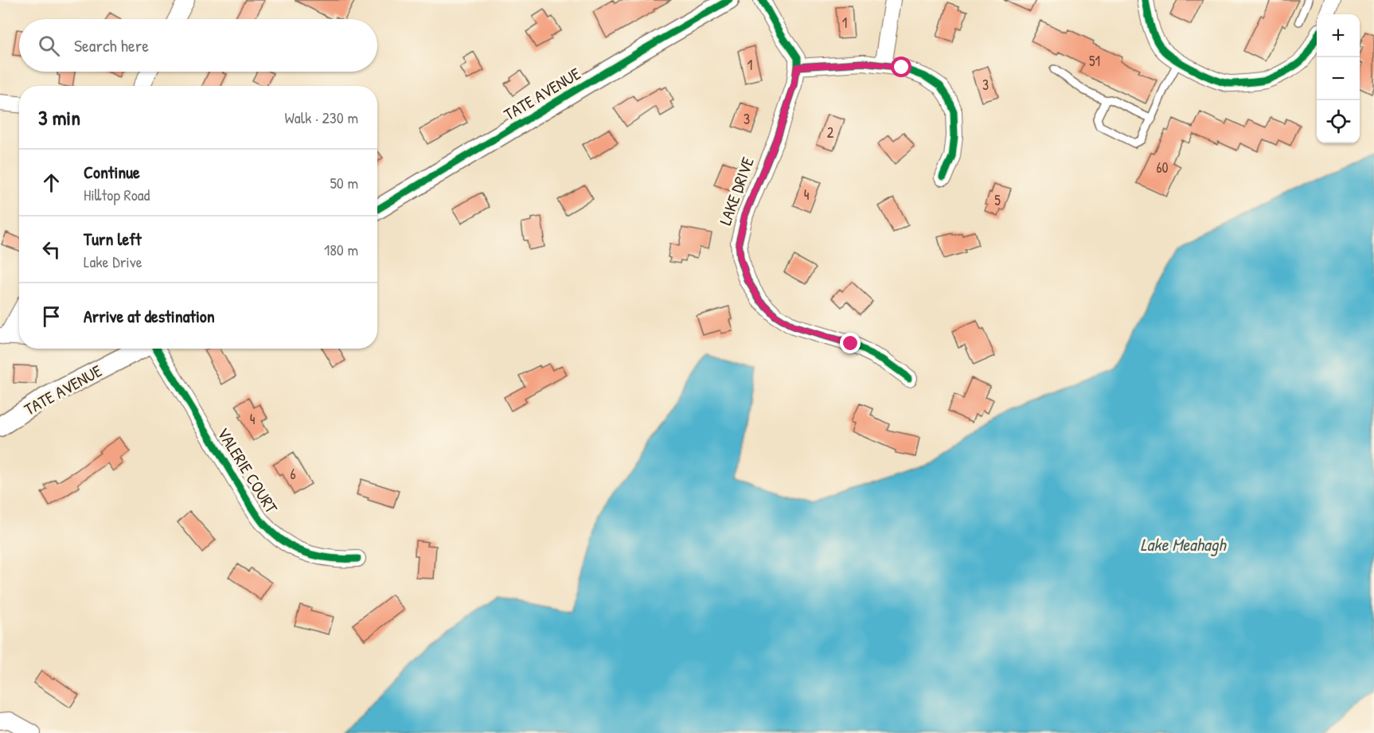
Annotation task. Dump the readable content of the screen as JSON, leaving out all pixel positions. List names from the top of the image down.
{
  "streets": {
    "street": ["TATE AVENUE", "LAKE DRIVE", "VALERIE COURT"]
  },
  "water": ["Lake Meahagh"],
  "house_numbers": [
    "1",
    "51",
    "1",
    "3",
    "3",
    "2",
    "60",
    "4",
    "5",
    "4",
    "6"
  ],
  "page": {
    "map_buttons": ["+", "−"],
    "search": "Search here",
    "heading": ["3 min", "Walk · 230 m"],
    "list": [
      ["Continue", "Hilltop Road", "50 m"],
      ["Turn left", "Lake Drive", "180 m"],
      "Arrive at destination"
    ]
  }
}
